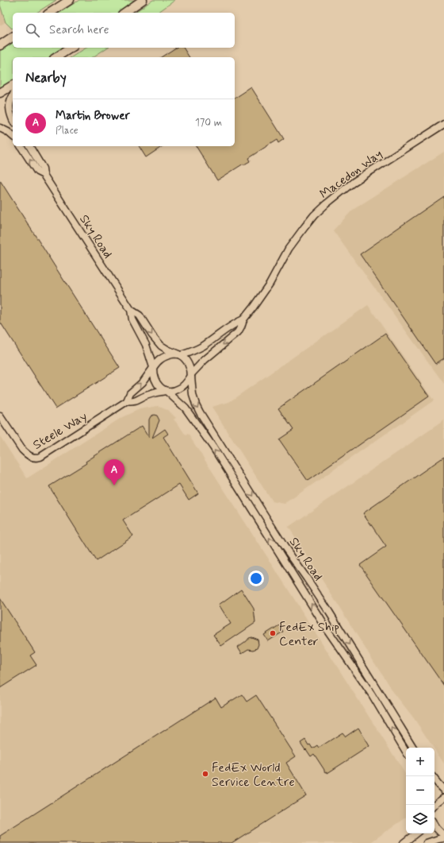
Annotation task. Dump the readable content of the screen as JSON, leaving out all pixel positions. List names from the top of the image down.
{
  "streets": {
    "street": ["Macedon Way", "Sky Road", "Steele Way"]
  },
  "crossings": [
    ["Macedon Way", "Sky Road"],
    ["Macedon Way", "Steele Way"],
    ["Sky Road", "Steele Way"]
  ],
  "places": ["FedEx Ship Center", "FedEx World Service Centre"],
  "page": {
    "search": "Search here",
    "heading": "Nearby",
    "list": [
      {
        "mark": "A",
        "name": "Martin Brower",
        "note": "Place",
        "value": "170 m"
      }
    ],
    "pins": "A",
    "map_buttons": ["+", "−"]
  }
}
